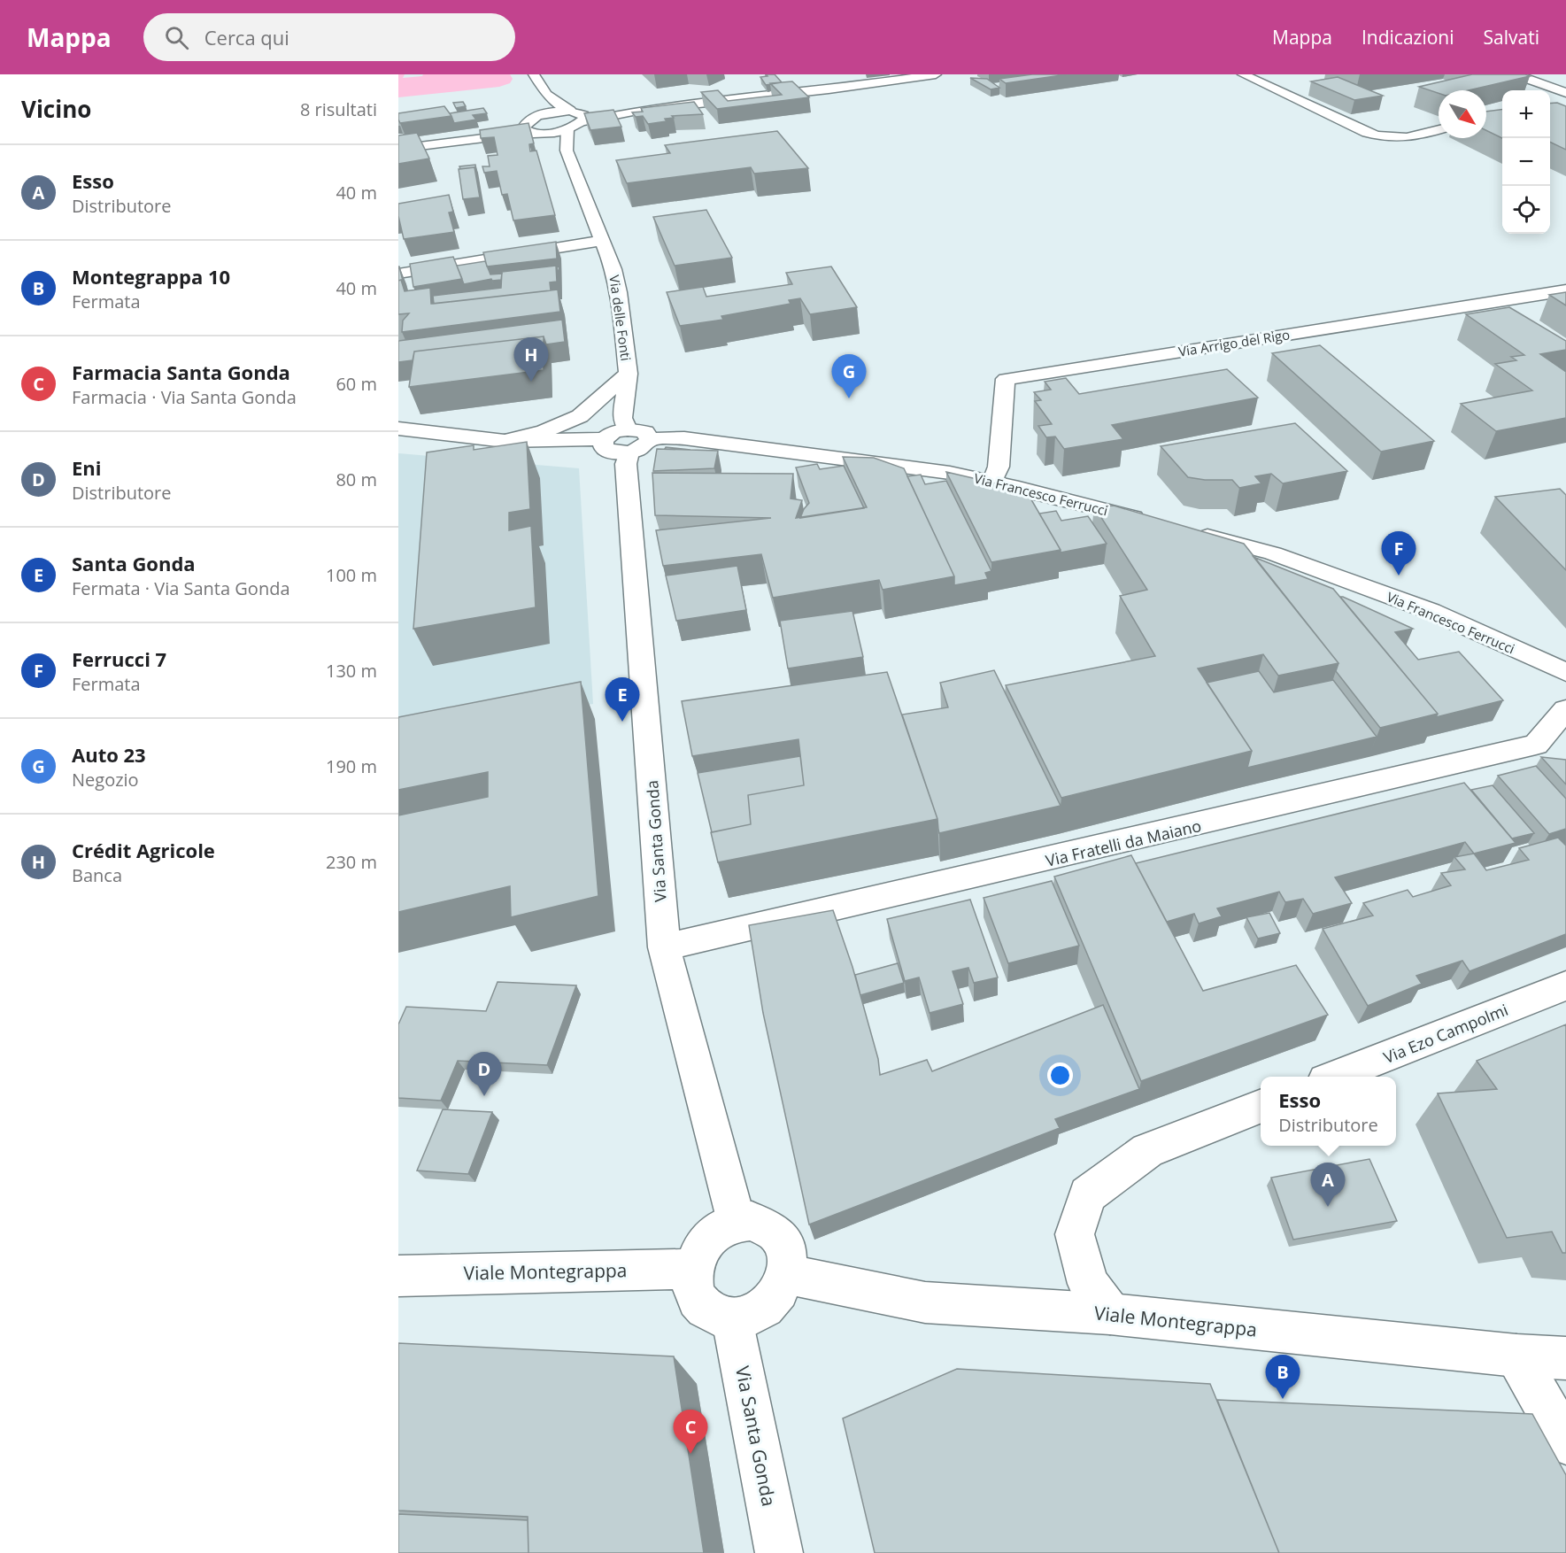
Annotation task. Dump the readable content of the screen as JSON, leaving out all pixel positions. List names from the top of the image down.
{
  "streets": {
    "street": [
      "Via delle Fonti",
      "Via Arrigo del Rigo",
      "Via Francesco Ferrucci",
      "Via Santa Gonda",
      "Via Fratelli da Maiano",
      "Via Ezo Campolmi",
      "Viale Montegrappa"
    ]
  },
  "crossings": [
    ["Via delle Fonti", "Via Francesco Ferrucci"],
    ["Via delle Fonti", "Via Santa Gonda"],
    ["Via Arrigo del Rigo", "Via Francesco Ferrucci"],
    ["Via Francesco Ferrucci", "Via Santa Gonda"],
    ["Via Santa Gonda", "Via Fratelli da Maiano"],
    ["Via Santa Gonda", "Viale Montegrappa"]
  ],
  "north": "bottom right",
  "page": {
    "header": "Mappa",
    "search": "Cerca qui",
    "nav": ["Mappa", "Indicazioni", "Salvati"],
    "heading": ["Vicino", "8 risultati"],
    "map_buttons": ["+", "−"],
    "list": [
      {
        "mark": "A",
        "name": "Esso",
        "note": "Distributore",
        "value": "40 m"
      },
      {
        "mark": "B",
        "name": "Montegrappa 10",
        "note": "Fermata",
        "value": "40 m"
      },
      {
        "mark": "C",
        "name": "Farmacia Santa Gonda",
        "note": "Farmacia · Via Santa Gonda",
        "value": "60 m"
      },
      {
        "mark": "D",
        "name": "Eni",
        "note": "Distributore",
        "value": "80 m"
      },
      {
        "mark": "E",
        "name": "Santa Gonda",
        "note": "Fermata · Via Santa Gonda",
        "value": "100 m"
      },
      {
        "mark": "F",
        "name": "Ferrucci 7",
        "note": "Fermata",
        "value": "130 m"
      },
      {
        "mark": "G",
        "name": "Auto 23",
        "note": "Negozio",
        "value": "190 m"
      },
      {
        "mark": "H",
        "name": "Crédit Agricole",
        "note": "Banca",
        "value": "230 m"
      }
    ],
    "pins": [
      "H",
      "G",
      "F",
      "E",
      "D",
      "A",
      "B",
      "C"
    ],
    "popup": ["Esso", "Distributore"]
  }
}
